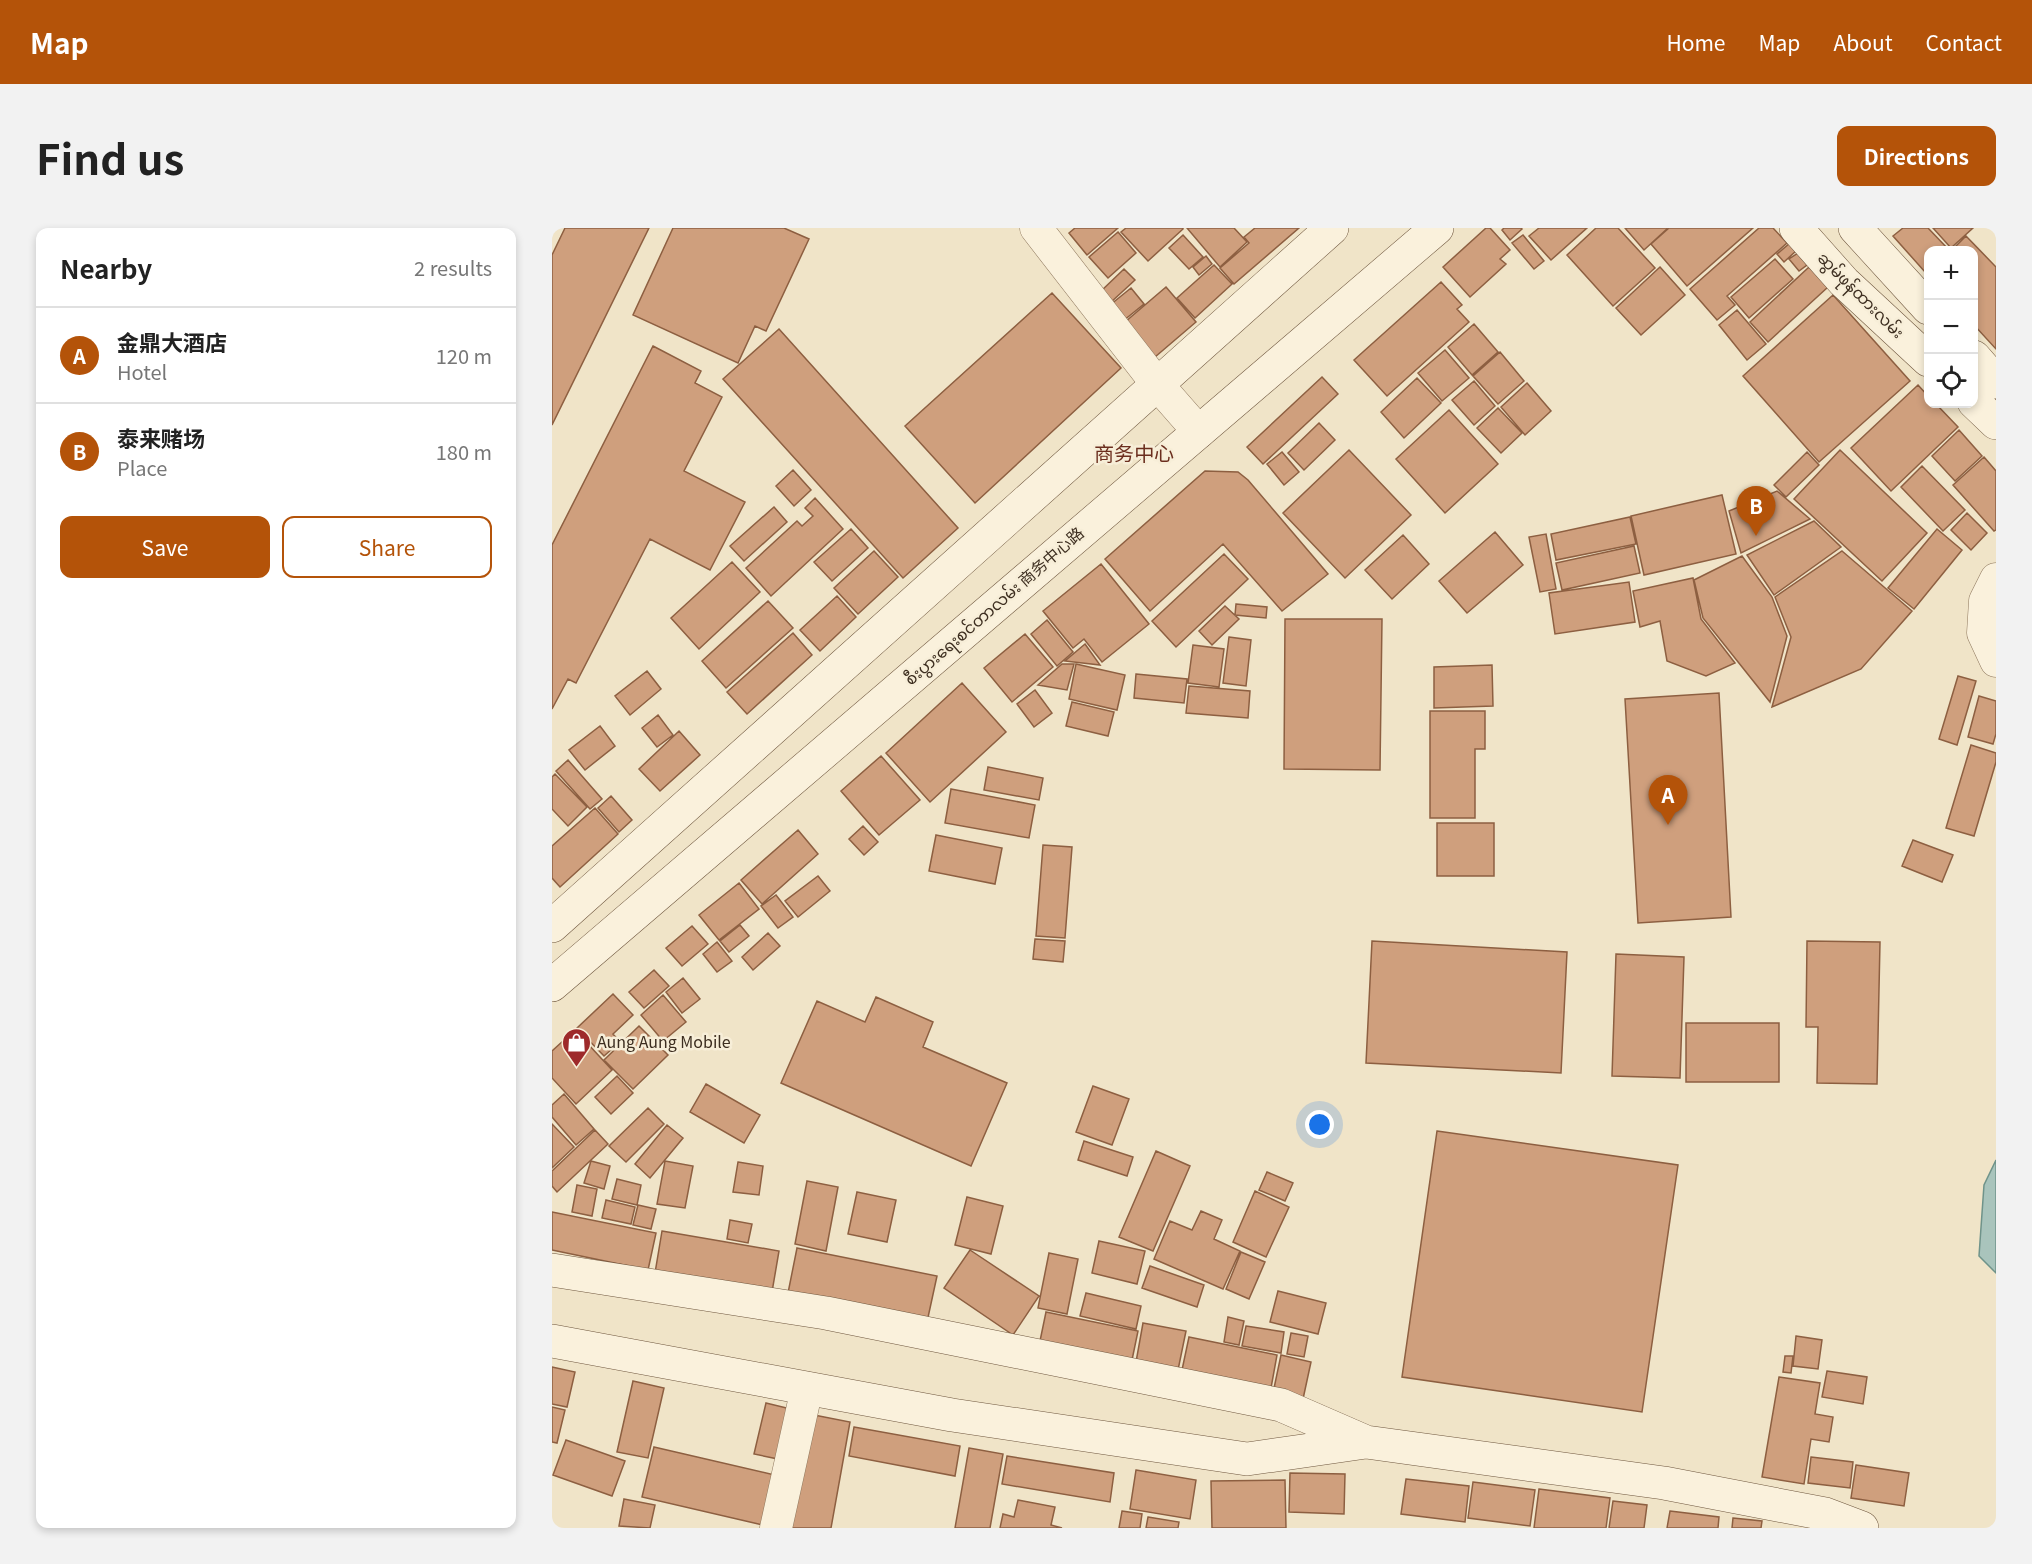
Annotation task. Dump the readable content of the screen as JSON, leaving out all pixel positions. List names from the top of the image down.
{
  "streets": {
    "main road": ["ဆွမ်ဖုန်ထားလမ်း", "စီးပွားရေးစင်တာလမ်း 商务中心路"]
  },
  "districts": ["商务中心"],
  "places": {
    "shop": ["Aung Aung Mobile"]
  },
  "page": {
    "header": "Map",
    "nav": [
      "Home",
      "Map",
      "About",
      "Contact"
    ],
    "title": "Find us",
    "buttons": [
      "Directions",
      ["Save", "Share"]
    ],
    "heading": ["Nearby", "2 results"],
    "map_buttons": ["+", "−"],
    "list": [
      {
        "mark": "A",
        "name": "金鼎大酒店",
        "note": "Hotel",
        "value": "120 m"
      },
      {
        "mark": "B",
        "name": "泰来赌场",
        "note": "Place",
        "value": "180 m"
      }
    ],
    "pins": ["B", "A"]
  }
}
